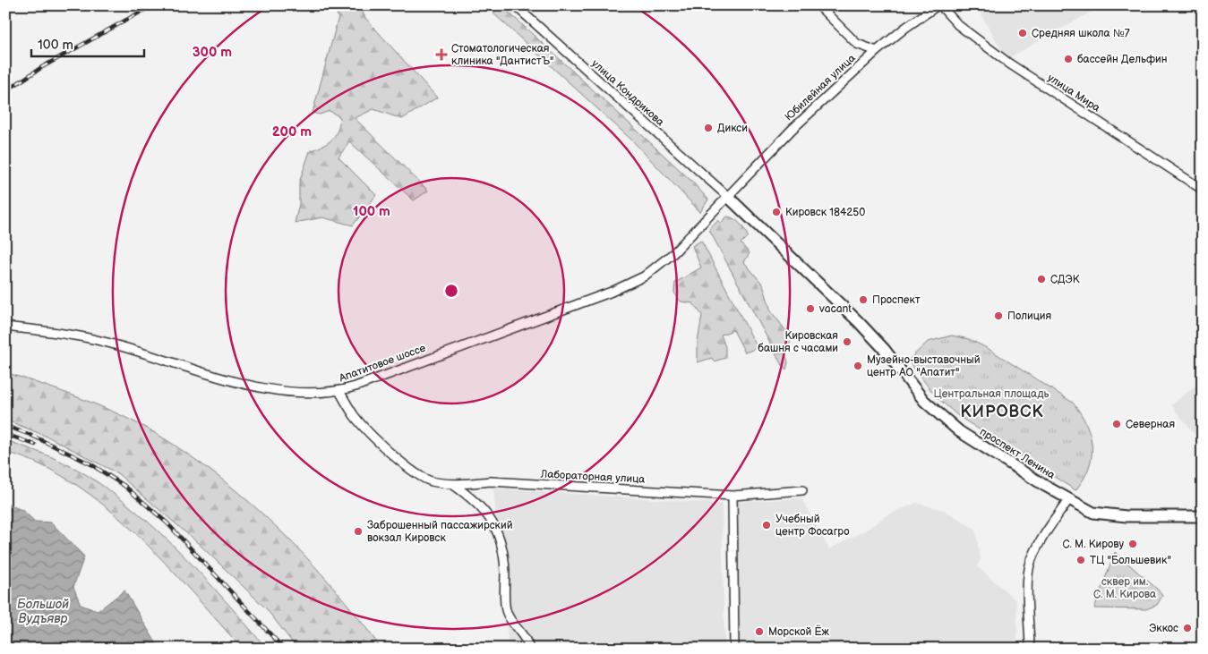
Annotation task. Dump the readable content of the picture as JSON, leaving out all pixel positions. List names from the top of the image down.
{
  "streets": {
    "main road": ["проспект Ленина"],
    "street": [
      "Юбилейная улица",
      "улица Кондрикова",
      "улица Мира",
      "Апатитовое шоссе",
      "Лабораторная улица"
    ]
  },
  "crossings": [
    ["Юбилейная улица", "улица Кондрикова"],
    ["Юбилейная улица", "улица Мира"],
    ["Юбилейная улица", "Апатитовое шоссе"],
    ["Юбилейная улица", "проспект Ленина"],
    ["улица Кондрикова", "Апатитовое шоссе"],
    ["улица Кондрикова", "проспект Ленина"],
    ["Апатитовое шоссе", "проспект Ленина"],
    ["Апатитовое шоссе", "Лабораторная улица"]
  ],
  "districts": ["КИРОВСК"],
  "water": ["Большой Вудъявр"],
  "parks": ["Центральная площадь", "сквер им. С. М. Кирова"],
  "places": {
    "other": [
      "Средняя школа №7",
      "бассейн Дельфин",
      "Дикси",
      "Кировск 184250",
      "СДЭК",
      "Проспект",
      "vacant",
      "Полиция",
      "Кировская башня с часами",
      "Музейно-выставочный центр АО \"Апатит\"",
      "Северная",
      "Учебный центр Фосагро",
      "Заброшенный пассажирский вокзал Кировск",
      "С. М. Кирову",
      "ТЦ \"Большевик\"",
      "Эккос",
      "Морской Ёж"
    ],
    "health": ["Стоматологическая клиника \"ДантистЪ\""]
  },
  "scale_bar": "100 m",
  "rings": ["300 m", "200 m", "100 m"]
}
